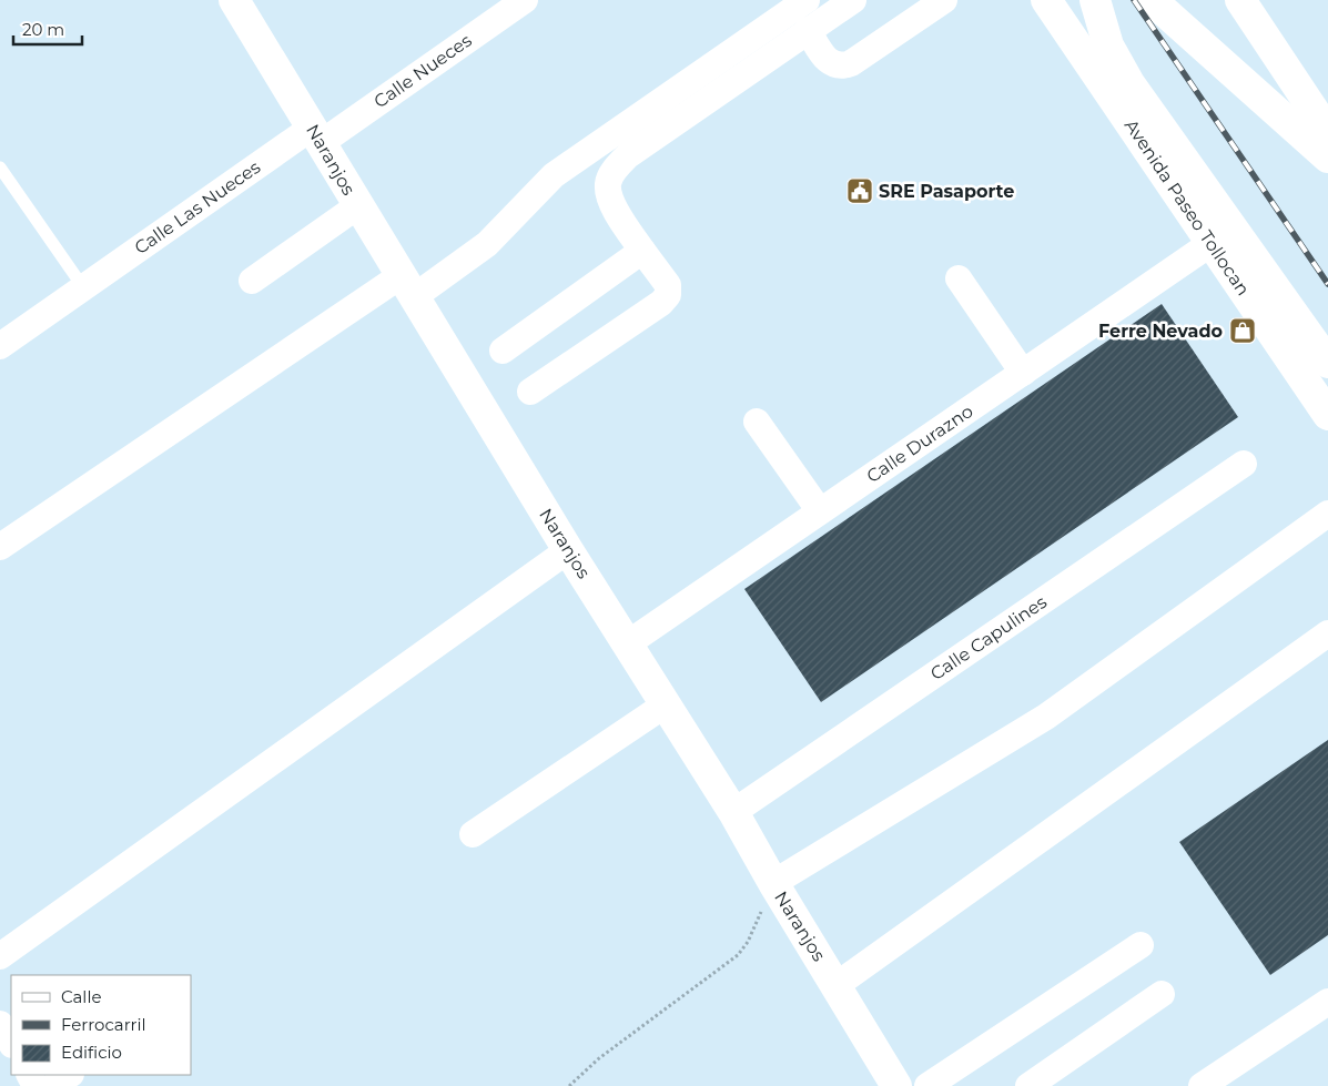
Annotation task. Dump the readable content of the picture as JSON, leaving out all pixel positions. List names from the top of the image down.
{
  "streets": {
    "main road": ["Naranjos", "Avenida Paseo Tollocan"],
    "street": [
      "Calle Nueces",
      "Calle Las Nueces",
      "Calle Durazno",
      "Calle Capulines"
    ]
  },
  "crossings": [
    ["Calle Nueces", "Naranjos"],
    ["Calle Nueces", "Calle Las Nueces"],
    ["Naranjos", "Calle Las Nueces"],
    ["Naranjos", "Calle Durazno"],
    ["Naranjos", "Calle Capulines"],
    ["Avenida Paseo Tollocan", "Calle Durazno"]
  ],
  "places": {
    "public building": ["SRE Pasaporte"],
    "shop": ["Ferre Nevado"]
  },
  "legend": ["Calle", "Ferrocarril", "Edificio"],
  "scale_bar": "20 m"
}
